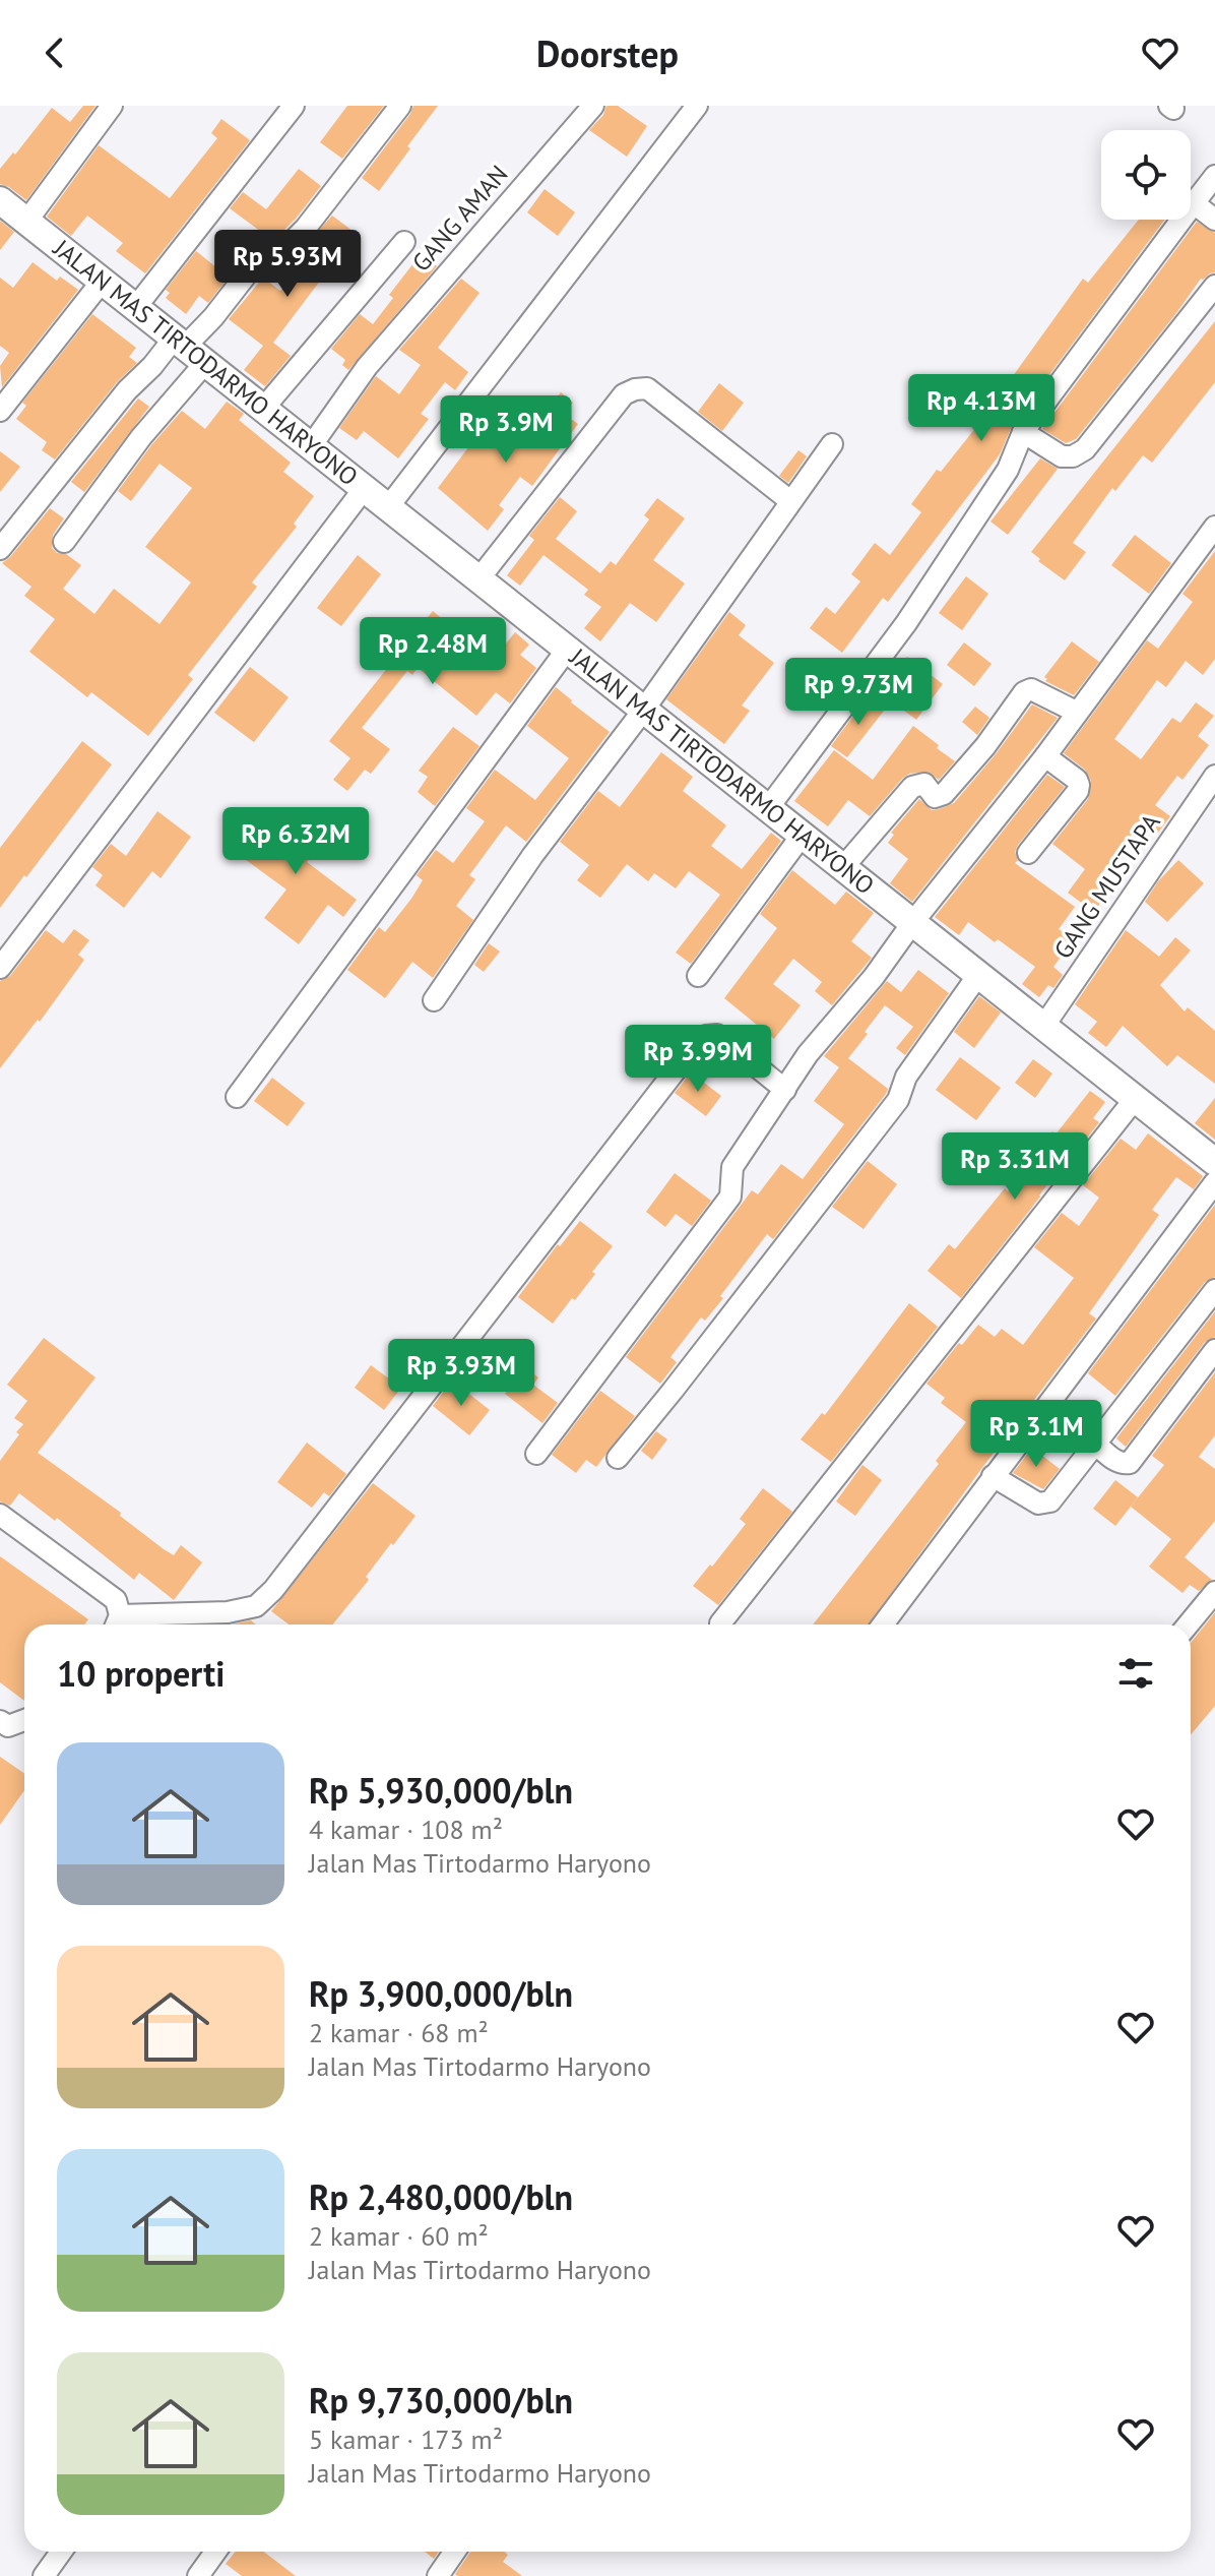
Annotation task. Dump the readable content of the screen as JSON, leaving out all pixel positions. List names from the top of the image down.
{
  "streets": {
    "street": ["GANG AMAN", "JALAN MAS TIRTODARMO HARYONO", "GANG MUSTAPA"]
  },
  "crossings": [
    ["GANG AMAN", "JALAN MAS TIRTODARMO HARYONO"],
    ["JALAN MAS TIRTODARMO HARYONO", "GANG MUSTAPA"]
  ],
  "page": {
    "header": "Doorstep",
    "price": [
      "Rp 5.93M",
      "Rp 4.13M",
      "Rp 3.9M",
      "Rp 2.48M",
      "Rp 9.73M",
      "Rp 6.32M",
      "Rp 3.99M",
      "Rp 3.31M",
      "Rp 3.93M",
      "Rp 3.1M"
    ],
    "heading": "10 properti",
    "list": [
      {
        "name": "Rp 5,930,000/bln",
        "note": "4 kamar · 108 m² · Jalan Mas Tirtodarmo Haryono"
      },
      {
        "name": "Rp 3,900,000/bln",
        "note": "2 kamar · 68 m² · Jalan Mas Tirtodarmo Haryono"
      },
      {
        "name": "Rp 2,480,000/bln",
        "note": "2 kamar · 60 m² · Jalan Mas Tirtodarmo Haryono"
      },
      {
        "name": "Rp 9,730,000/bln",
        "note": "5 kamar · 173 m² · Jalan Mas Tirtodarmo Haryono"
      }
    ]
  }
}
